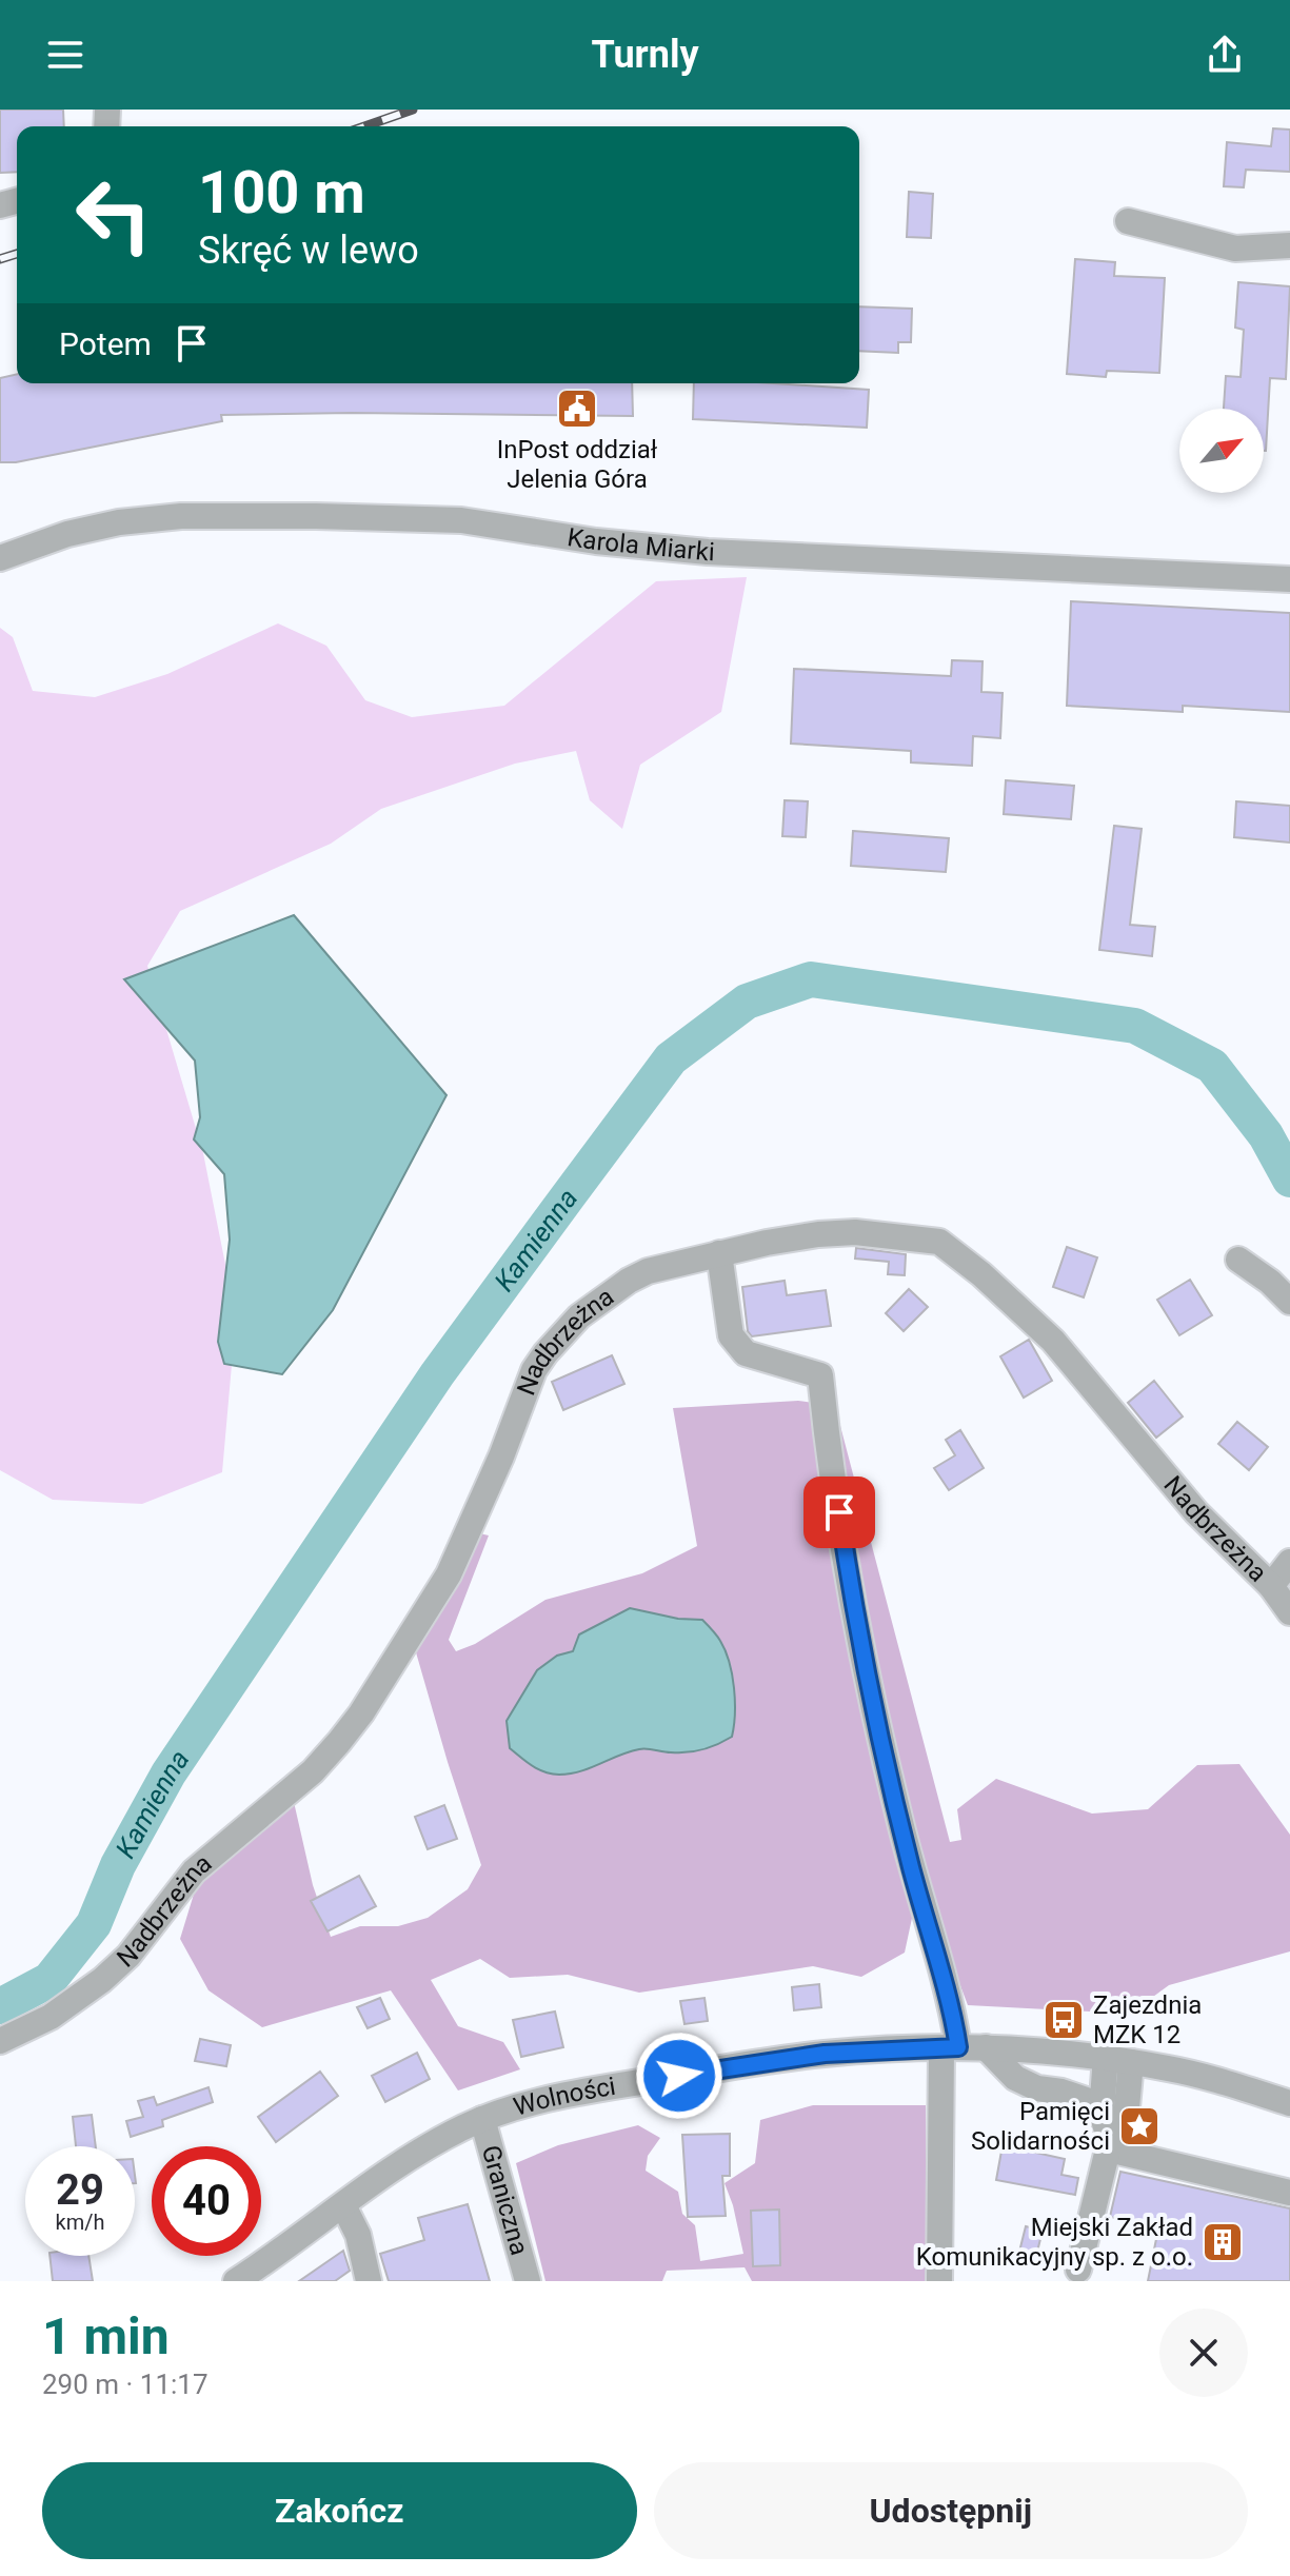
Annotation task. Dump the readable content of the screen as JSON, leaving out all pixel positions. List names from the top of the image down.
{
  "streets": {
    "street": [
      "Karola Miarki",
      "Nadbrzeżna",
      "Wolności",
      "Graniczna"
    ]
  },
  "crossings": [
    ["Wolności", "Graniczna"]
  ],
  "water": ["Kamienna"],
  "places": {
    "public building": ["InPost oddział Jelenia Góra"],
    "bus stop": ["Zajezdnia MZK 12"],
    "place": ["Pamięci Solidarności"],
    "building": ["Miejski Zakład Komunikacyjny sp. z o.o."]
  },
  "north": "top right",
  "page": {
    "header": "Turnly",
    "turn": ["100 m", "Skręć w lewo"],
    "then": "Potem",
    "speed": "29 km/h",
    "limit": "40",
    "heading": ["1 min", "290 m · 11:17"],
    "buttons": ["Zakończ", "Udostępnij"]
  }
}
